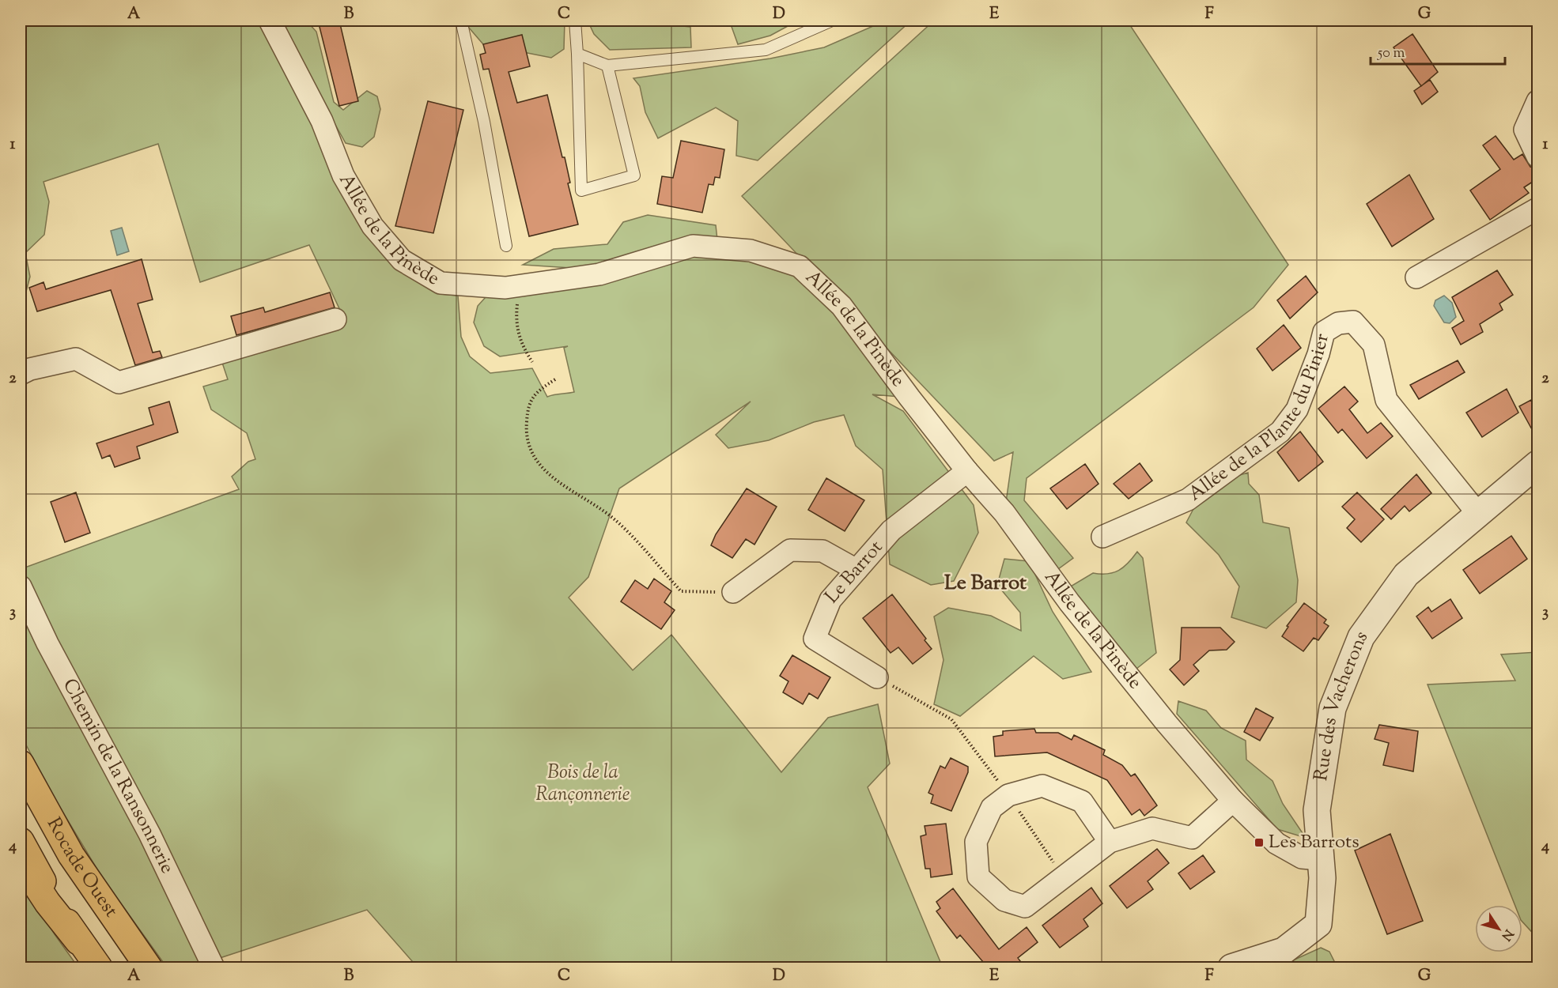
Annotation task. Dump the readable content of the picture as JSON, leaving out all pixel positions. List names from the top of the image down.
{
  "streets": {
    "main road": ["Rocade Ouest"],
    "street": [
      "Allée de la Pinède",
      "Allée de la Plante du Pinier",
      "Le Barrot",
      "Rue des Vacherons",
      "Chemin de la Ransonnerie"
    ]
  },
  "crossings": [
    ["Allée de la Pinède", "Le Barrot"],
    ["Allée de la Pinède", "Rue des Vacherons"],
    ["Allée de la Plante du Pinier", "Rue des Vacherons"]
  ],
  "districts": ["Le Barrot"],
  "parks": ["Bois de la Rançonnerie"],
  "places": {
    "transit": ["Les Barrots"]
  },
  "scale_bar": "50 m",
  "north": "bottom right",
  "grid": {
    "columns": [
      "A",
      "B",
      "C",
      "D",
      "E",
      "F",
      "G"
    ],
    "rows": [
      "1",
      "2",
      "3",
      "4"
    ]
  }
}
